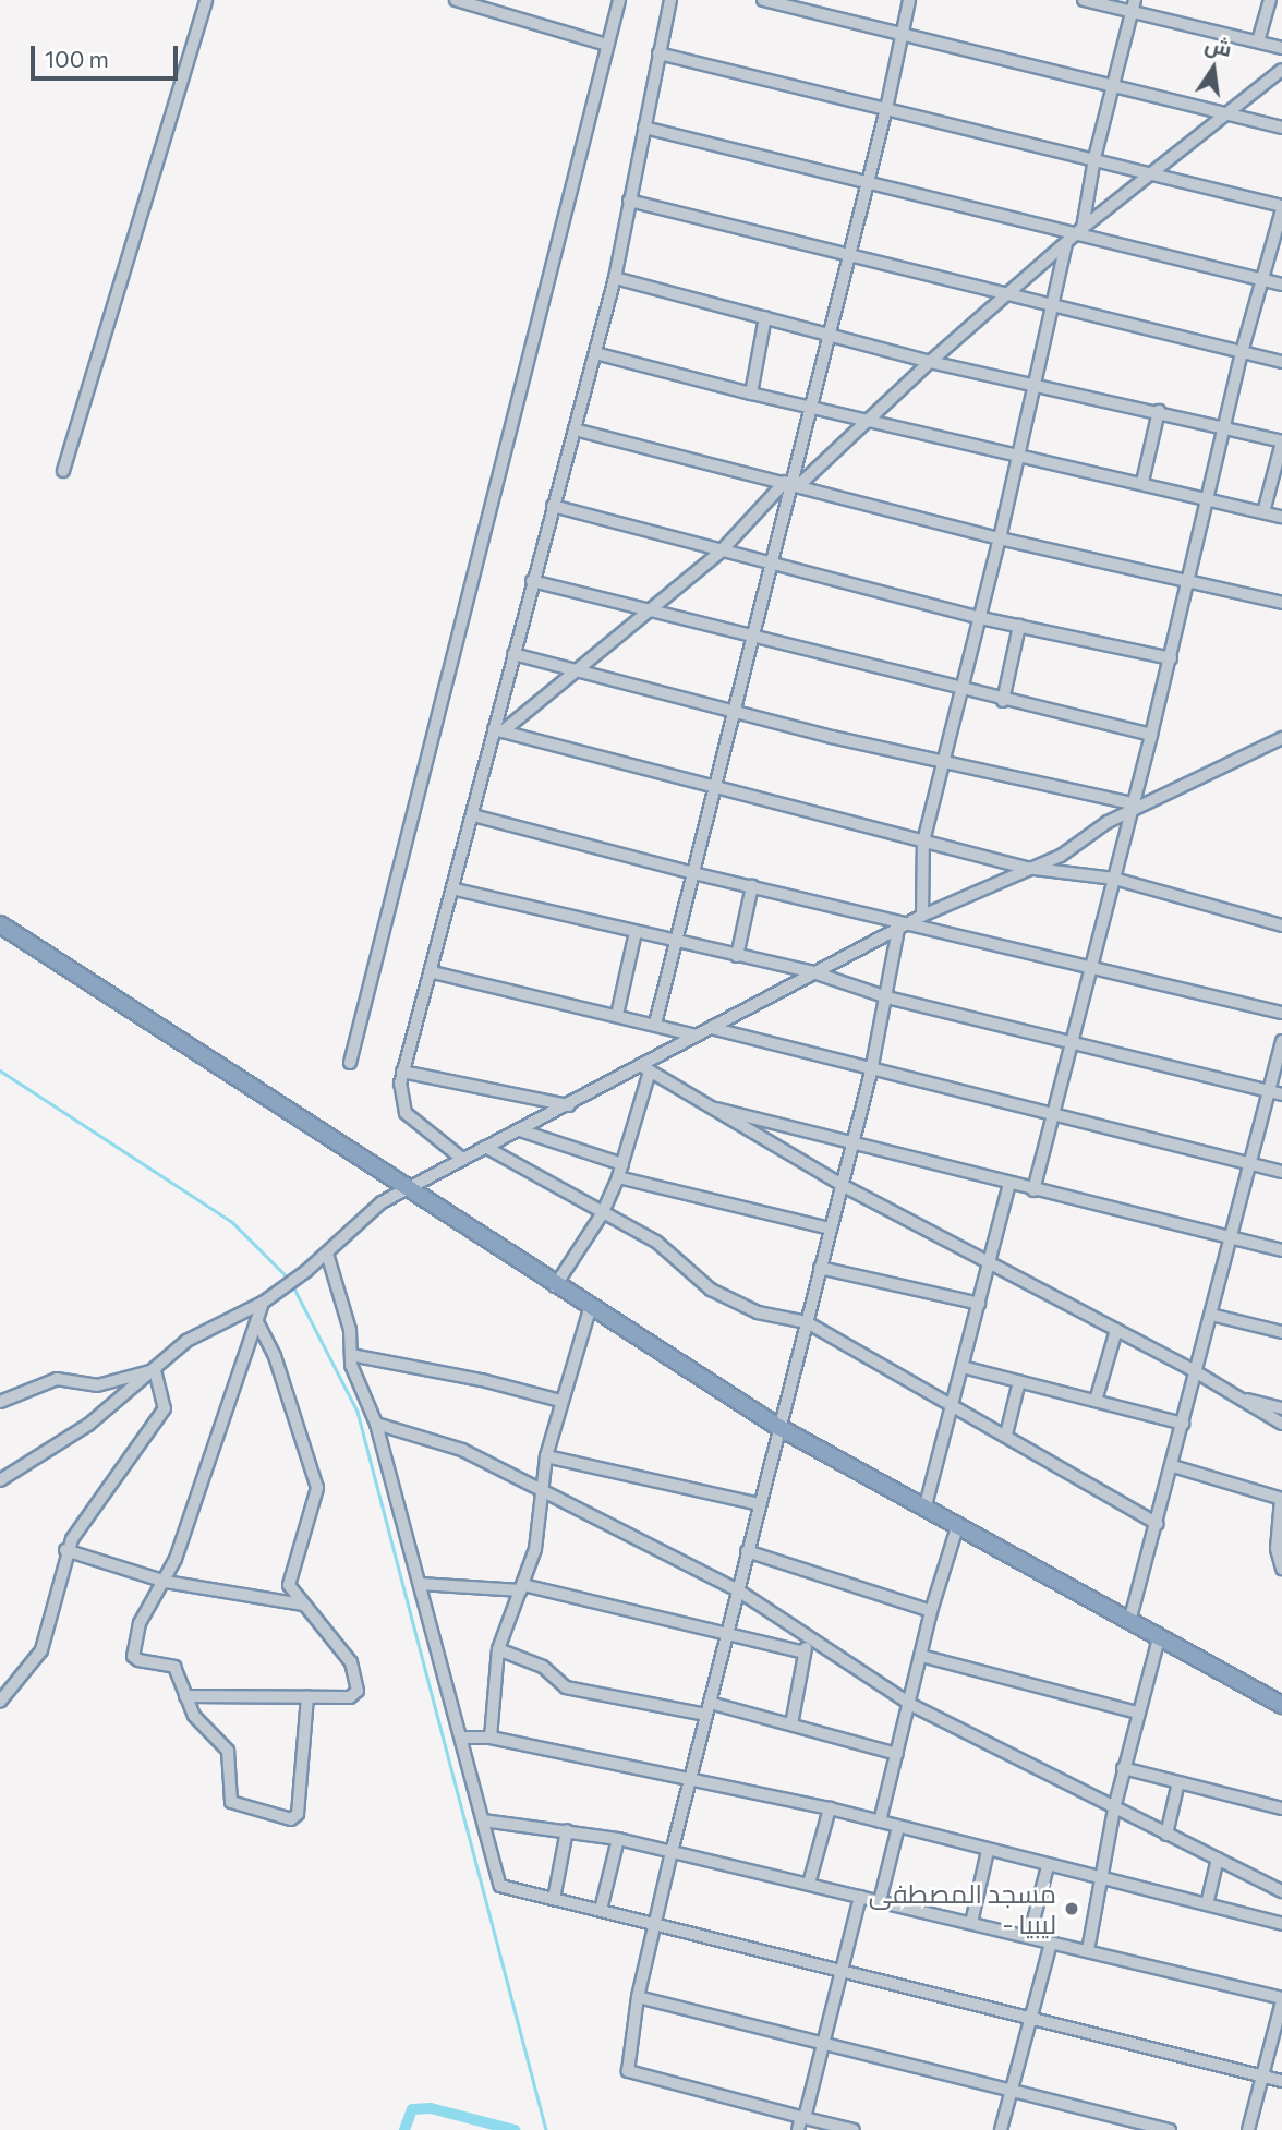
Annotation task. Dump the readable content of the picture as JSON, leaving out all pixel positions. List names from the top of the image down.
{
  "places": ["مسجد المصطفى - ليبيا"],
  "scale_bar": "100 m",
  "north": "top"
}
